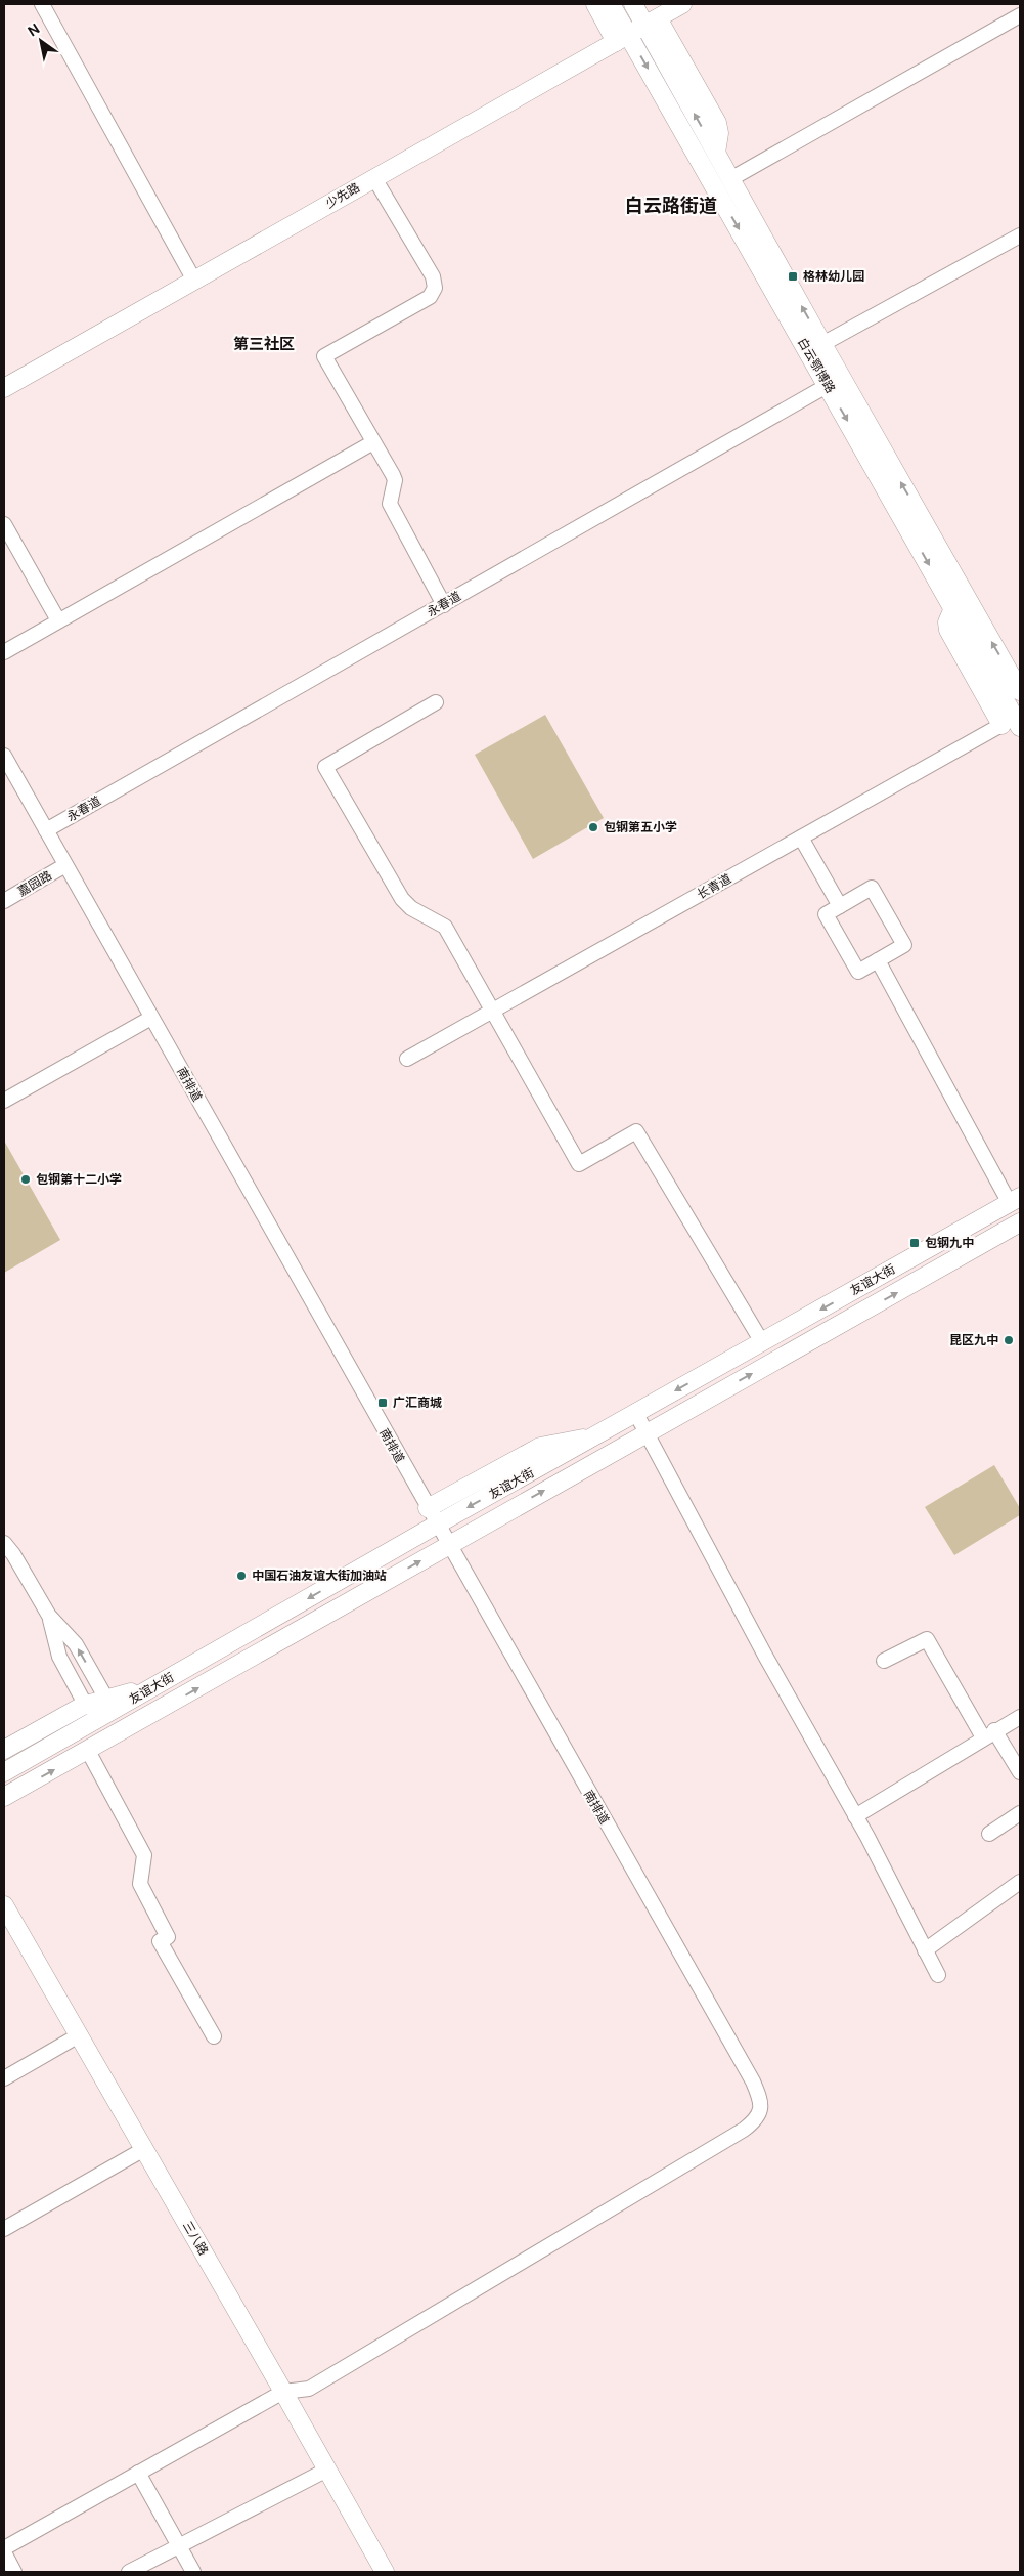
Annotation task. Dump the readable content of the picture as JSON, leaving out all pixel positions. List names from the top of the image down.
{
  "streets": {
    "main road": [
      "少先路",
      "白云鄂博路",
      "友谊大街",
      "三八路"
    ],
    "street": [
      "永春道",
      "嘉园路",
      "长青道",
      "南排道"
    ]
  },
  "crossings": [
    ["少先路", "白云鄂博路"],
    ["白云鄂博路", "永春道"],
    ["白云鄂博路", "长青道"],
    ["永春道", "南排道"],
    ["嘉园路", "南排道"],
    ["南排道", "友谊大街"],
    ["南排道", "三八路"]
  ],
  "districts": ["白云路街道", "第三社区"],
  "places": {
    "transit": ["格林幼儿园", "包钢九中", "广汇商城"],
    "other": [
      "包钢第五小学",
      "包钢第十二小学",
      "昆区九中",
      "中国石油友谊大街加油站"
    ]
  },
  "north": "top left"
}
